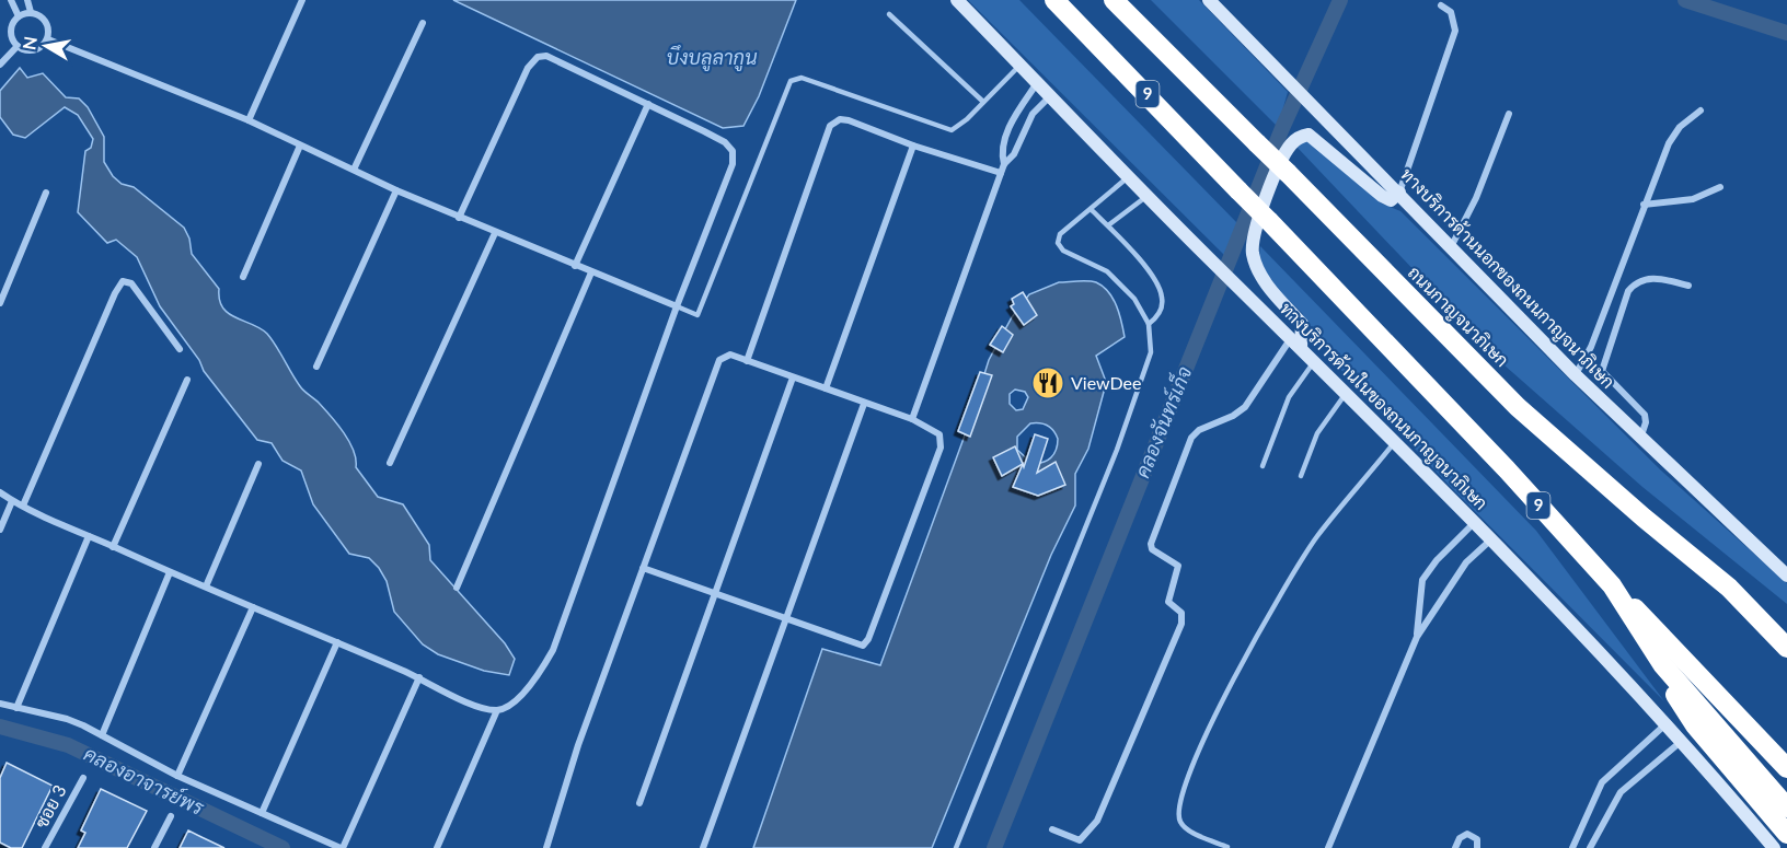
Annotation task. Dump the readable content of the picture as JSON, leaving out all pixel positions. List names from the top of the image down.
{
  "streets": {
    "highway": ["9", "ถนนกาญจนาภิเษก"],
    "main road": ["ทางบริการด้านนอกของถนนกาญจนาภิเษก", "ทางบริการด้านในของถนนกาญจนาภิเษก"],
    "street": ["ซอย 3"]
  },
  "water": ["บึงบลูลากูน", "คลองจันทร์เก็จ", "คลองอาจารย์พร"],
  "places": {
    "restaurant": ["ViewDee"]
  },
  "north": "left"
}
